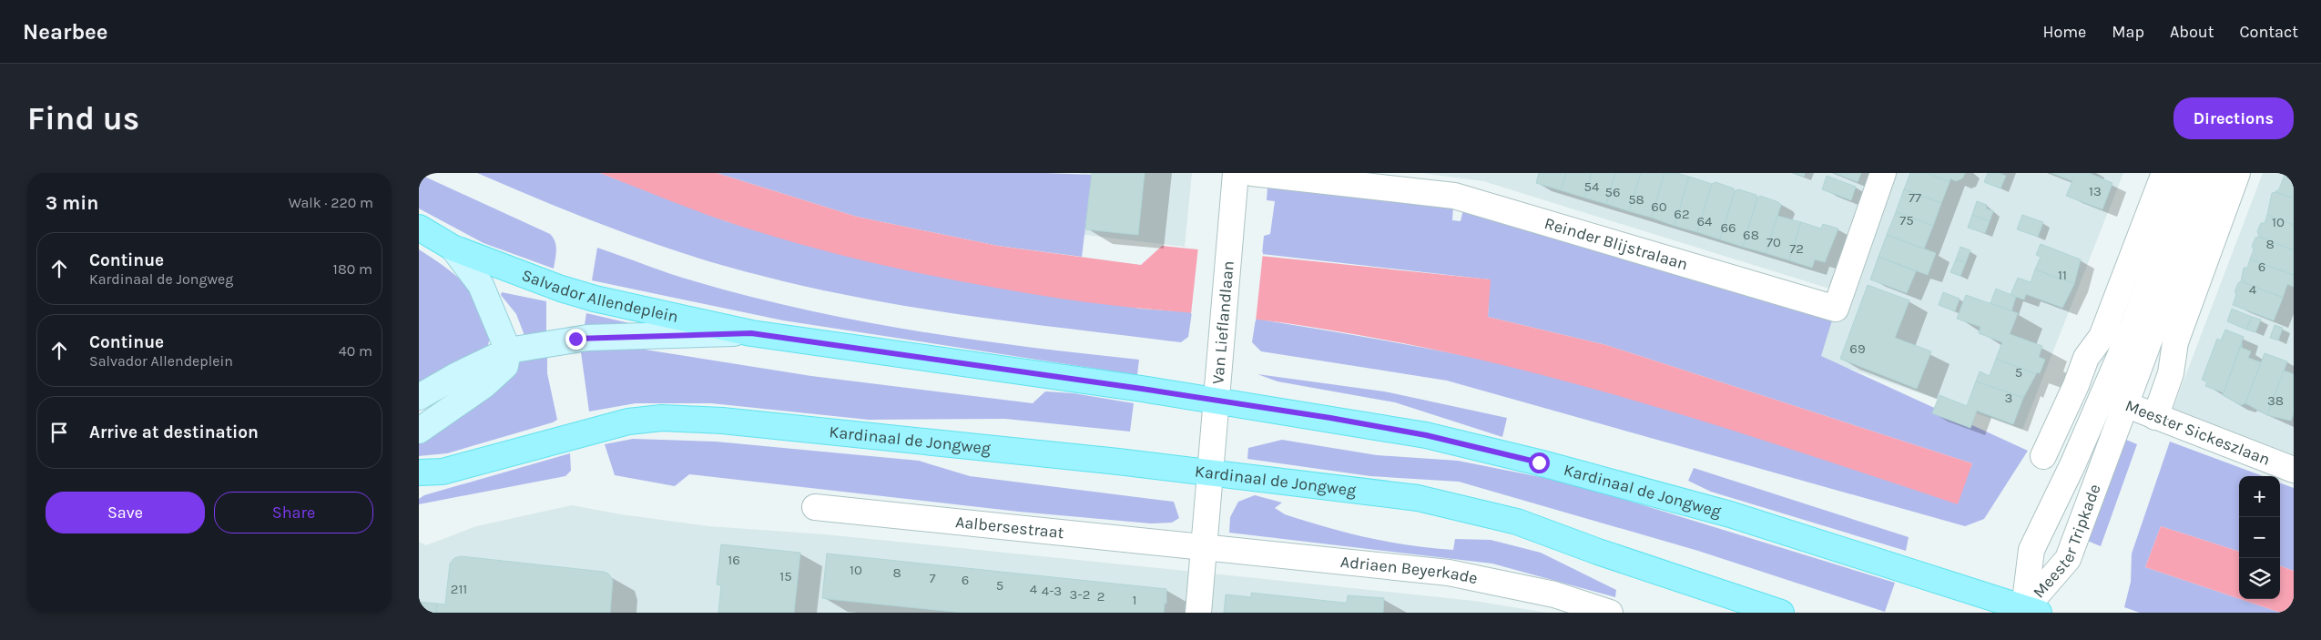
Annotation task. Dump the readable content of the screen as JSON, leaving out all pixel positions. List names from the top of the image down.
{
  "streets": {
    "main road": ["Salvador Allendeplein", "Kardinaal de Jongweg"],
    "street": [
      "Reinder Blijstralaan",
      "Van Lieflandlaan",
      "Meester Sickeszlaan",
      "Aalbersestraat",
      "Meester Tripkade",
      "Adriaen Beyerkade"
    ]
  },
  "crossings": [
    ["Salvador Allendeplein", "Kardinaal de Jongweg"],
    ["Van Lieflandlaan", "Kardinaal de Jongweg"],
    ["Van Lieflandlaan", "Aalbersestraat"],
    ["Van Lieflandlaan", "Adriaen Beyerkade"],
    ["Meester Sickeszlaan", "Meester Tripkade"],
    ["Kardinaal de Jongweg", "Meester Tripkade"],
    ["Aalbersestraat", "Adriaen Beyerkade"]
  ],
  "house_numbers": [
    "54",
    "13",
    "56",
    "77",
    "58",
    "60",
    "62",
    "75",
    "64",
    "10",
    "66",
    "68",
    "70",
    "8",
    "72",
    "6",
    "11",
    "4",
    "69",
    "5",
    "3",
    "38",
    "16",
    "10",
    "8",
    "15",
    "7",
    "6",
    "5",
    "211",
    "4",
    "4-3",
    "3-2",
    "2",
    "1"
  ],
  "page": {
    "header": "Nearbee",
    "nav": [
      "Home",
      "Map",
      "About",
      "Contact"
    ],
    "buttons": [
      "Directions",
      ["Save", "Share"]
    ],
    "title": "Find us",
    "heading": ["3 min", "Walk · 220 m"],
    "list": [
      ["Continue", "Kardinaal de Jongweg", "180 m"],
      ["Continue", "Salvador Allendeplein", "40 m"],
      "Arrive at destination"
    ],
    "map_buttons": ["+", "−"]
  }
}
